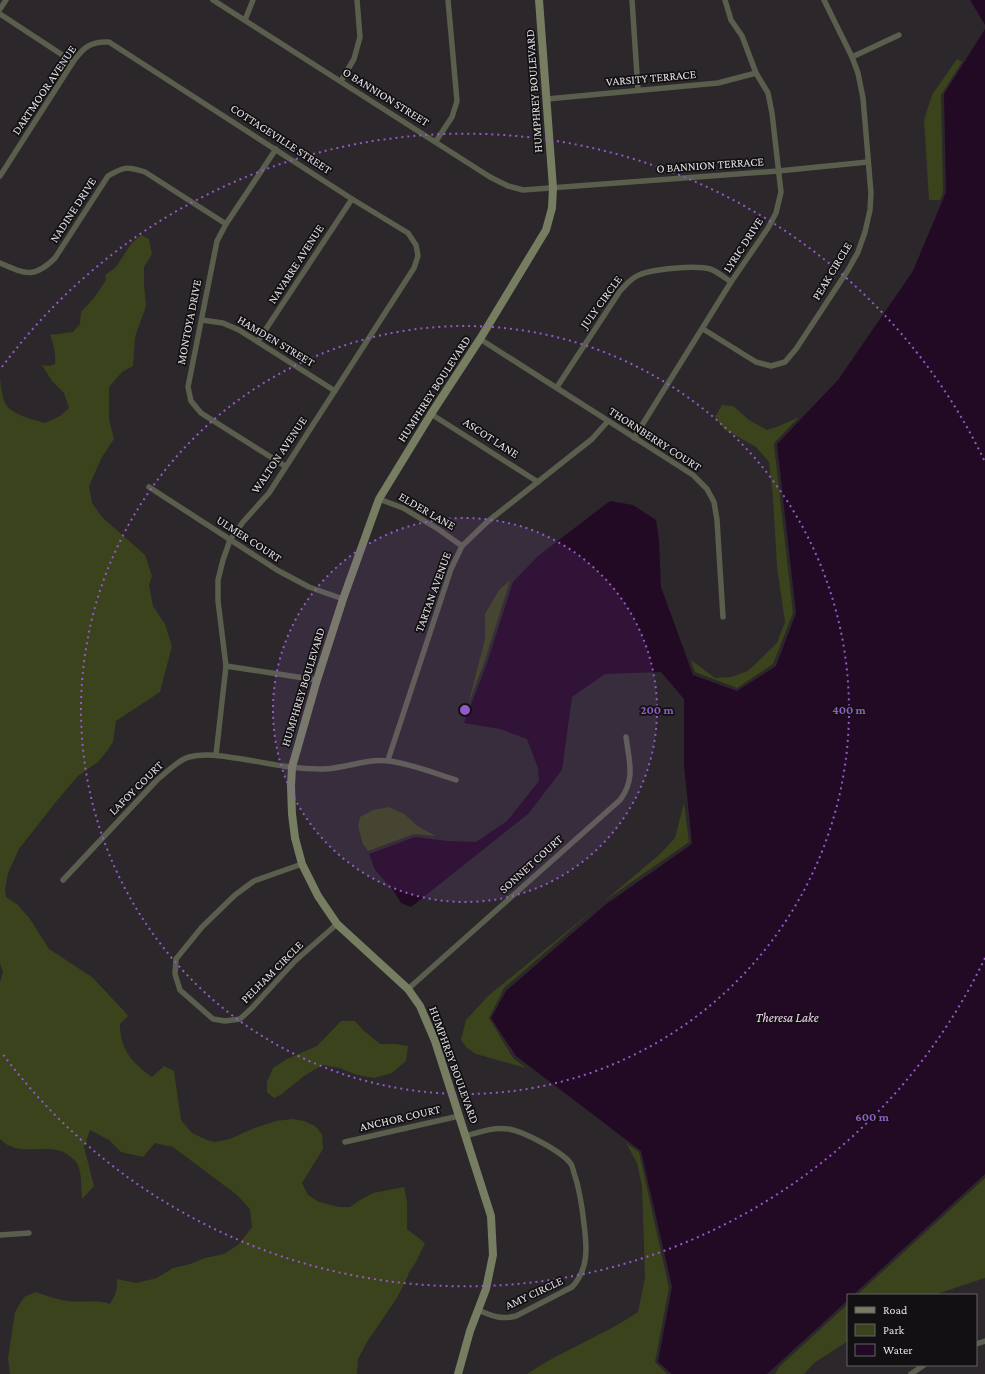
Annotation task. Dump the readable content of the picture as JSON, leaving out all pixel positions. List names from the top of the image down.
{
  "streets": {
    "street": [
      "VARSITY TERRACE",
      "DARTMOOR AVENUE",
      "HUMPHREY BOULEVARD",
      "O BANNION STREET",
      "COTTAGEVILLE STREET",
      "O BANNION TERRACE",
      "NADINE DRIVE",
      "LYRIC DRIVE",
      "NAVARRE AVENUE",
      "PEAK CIRCLE",
      "JULY CIRCLE",
      "MONTOYA DRIVE",
      "HAMDEN STREET",
      "ASCOT LANE",
      "THORNBERRY COURT",
      "WALTON AVENUE",
      "ELDER LANE",
      "ULMER COURT",
      "TARTAN AVENUE",
      "LAFOY COURT",
      "SONNET COURT",
      "PELHAM CIRCLE",
      "ANCHOR COURT",
      "AMY CIRCLE"
    ]
  },
  "crossings": [
    ["VARSITY TERRACE", "HUMPHREY BOULEVARD"],
    ["VARSITY TERRACE", "LYRIC DRIVE"],
    ["DARTMOOR AVENUE", "COTTAGEVILLE STREET"],
    ["HUMPHREY BOULEVARD", "O BANNION STREET"],
    ["HUMPHREY BOULEVARD", "O BANNION TERRACE"],
    ["HUMPHREY BOULEVARD", "ASCOT LANE"],
    ["HUMPHREY BOULEVARD", "THORNBERRY COURT"],
    ["HUMPHREY BOULEVARD", "ELDER LANE"],
    ["HUMPHREY BOULEVARD", "ULMER COURT"],
    ["HUMPHREY BOULEVARD", "LAFOY COURT"],
    ["HUMPHREY BOULEVARD", "SONNET COURT"],
    ["HUMPHREY BOULEVARD", "PELHAM CIRCLE"],
    ["HUMPHREY BOULEVARD", "ANCHOR COURT"],
    ["HUMPHREY BOULEVARD", "AMY CIRCLE"],
    ["O BANNION STREET", "O BANNION TERRACE"],
    ["COTTAGEVILLE STREET", "NAVARRE AVENUE"],
    ["COTTAGEVILLE STREET", "MONTOYA DRIVE"],
    ["COTTAGEVILLE STREET", "WALTON AVENUE"],
    ["O BANNION TERRACE", "LYRIC DRIVE"],
    ["O BANNION TERRACE", "PEAK CIRCLE"],
    ["NADINE DRIVE", "MONTOYA DRIVE"],
    ["LYRIC DRIVE", "PEAK CIRCLE"],
    ["LYRIC DRIVE", "JULY CIRCLE"],
    ["LYRIC DRIVE", "THORNBERRY COURT"],
    ["NAVARRE AVENUE", "HAMDEN STREET"],
    ["JULY CIRCLE", "THORNBERRY COURT"],
    ["MONTOYA DRIVE", "HAMDEN STREET"],
    ["MONTOYA DRIVE", "WALTON AVENUE"],
    ["HAMDEN STREET", "WALTON AVENUE"],
    ["ASCOT LANE", "TARTAN AVENUE"],
    ["THORNBERRY COURT", "TARTAN AVENUE"],
    ["WALTON AVENUE", "ULMER COURT"],
    ["WALTON AVENUE", "LAFOY COURT"],
    ["ELDER LANE", "TARTAN AVENUE"],
    ["TARTAN AVENUE", "LAFOY COURT"]
  ],
  "water": ["Theresa Lake"],
  "legend": ["Road", "Park", "Water"],
  "rings": ["200 m", "400 m", "600 m"]
}
